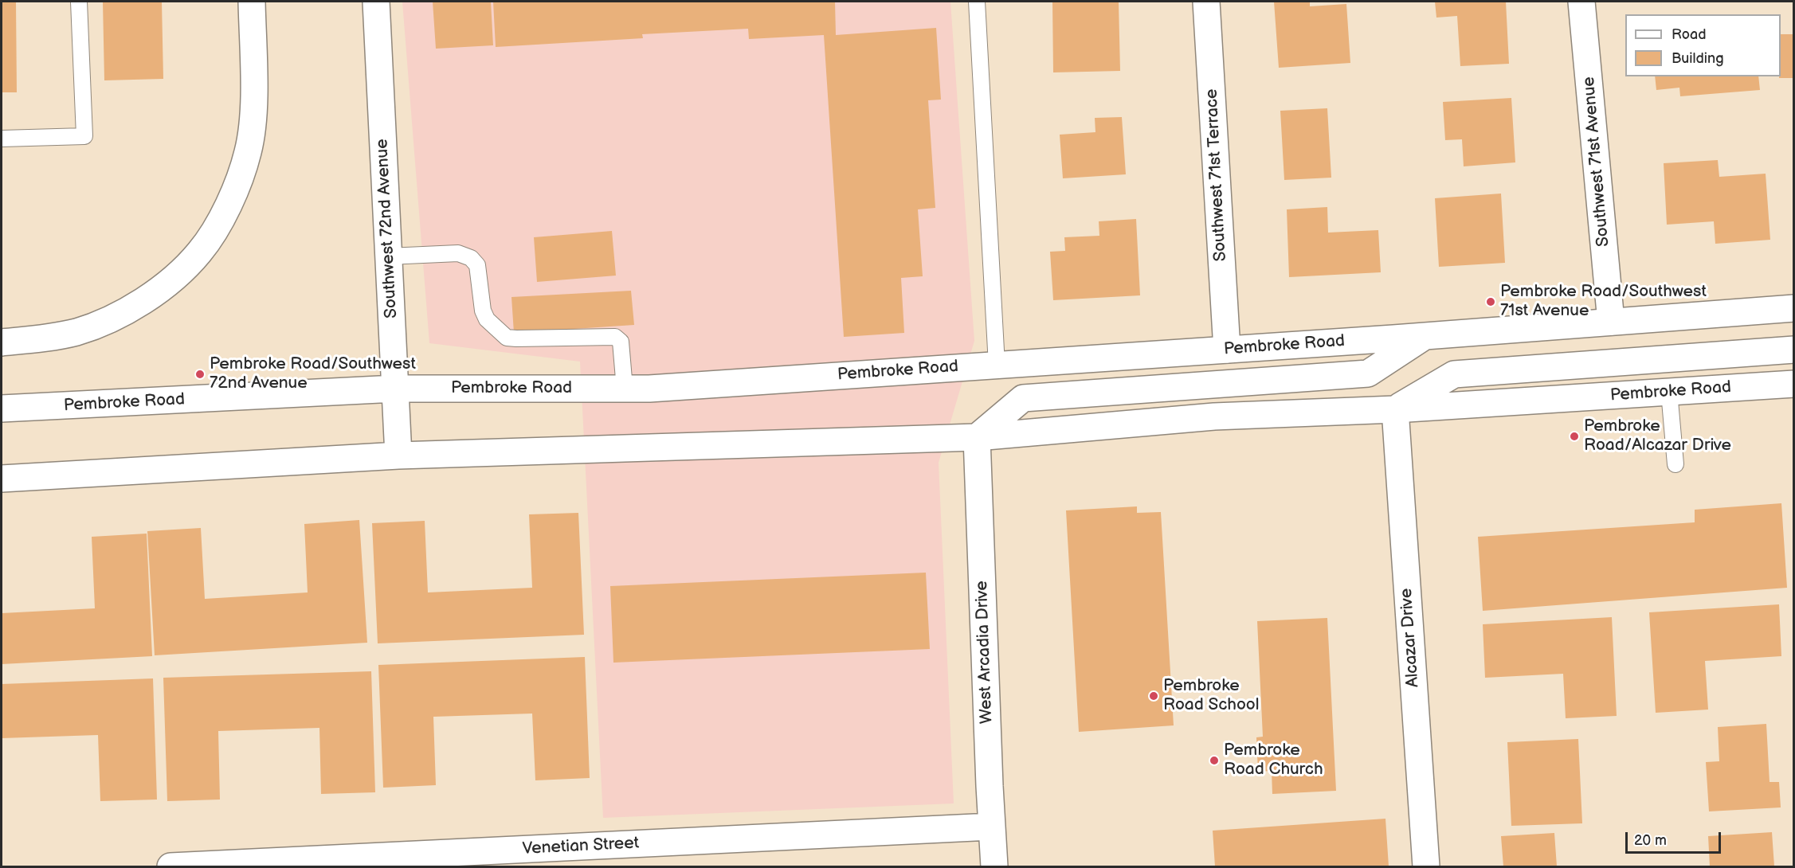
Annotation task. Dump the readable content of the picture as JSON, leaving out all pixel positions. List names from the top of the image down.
{
  "streets": {
    "main road": [
      "Southwest 71st Avenue",
      "Southwest 71st Terrace",
      "Southwest 72nd Avenue",
      "Pembroke Road",
      "Alcazar Drive",
      "West Arcadia Drive",
      "Venetian Street"
    ]
  },
  "crossings": [
    ["Southwest 71st Avenue", "Pembroke Road"],
    ["Southwest 71st Terrace", "Pembroke Road"],
    ["Southwest 72nd Avenue", "Pembroke Road"],
    ["Pembroke Road", "Alcazar Drive"],
    ["Pembroke Road", "West Arcadia Drive"],
    ["West Arcadia Drive", "Venetian Street"]
  ],
  "places": [
    "Pembroke Road/Southwest 71st Avenue",
    "Pembroke Road/Southwest 72nd Avenue",
    "Pembroke Road/Alcazar Drive",
    "Pembroke Road School",
    "Pembroke Road Church"
  ],
  "legend": ["Road", "Building"],
  "scale_bar": "20 m"
}
